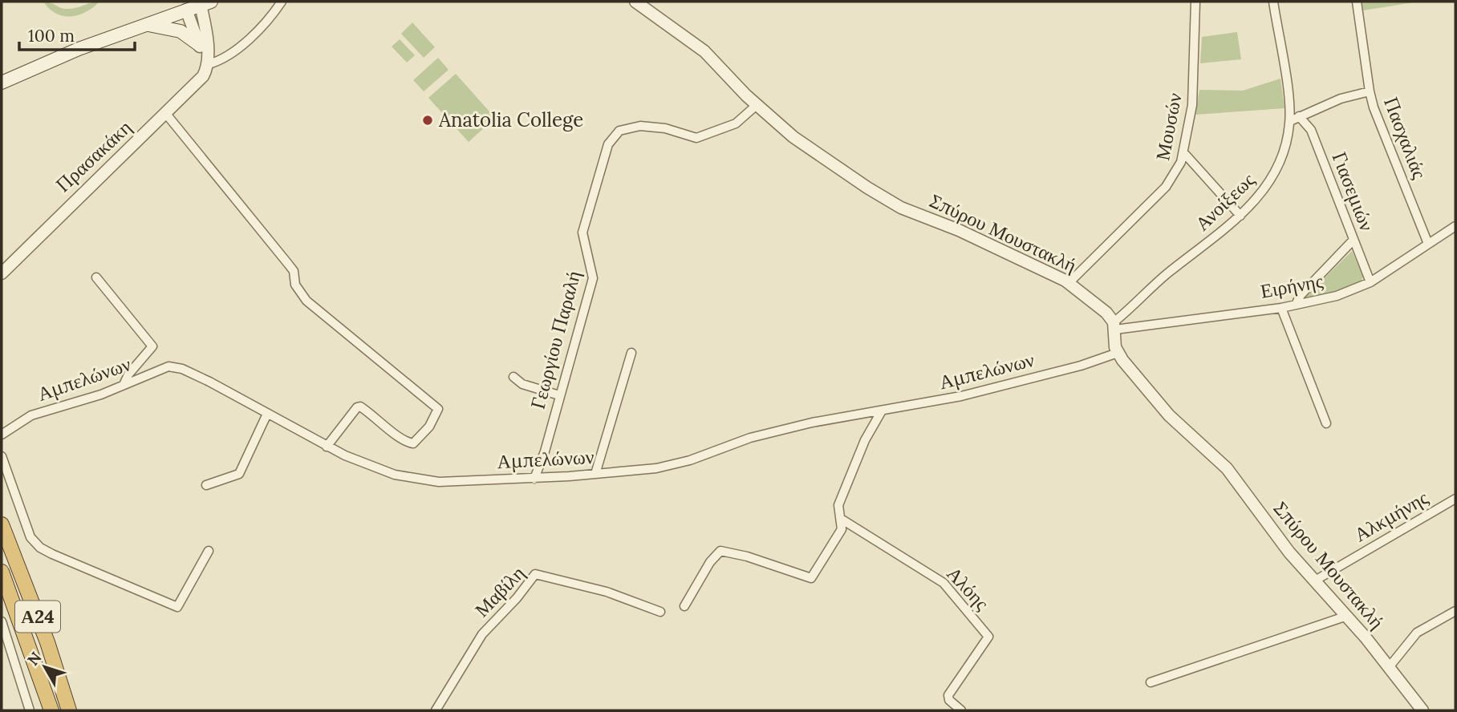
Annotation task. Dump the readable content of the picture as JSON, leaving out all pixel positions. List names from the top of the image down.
{
  "streets": {
    "highway": ["Α24"],
    "street": [
      "Μουσών",
      "Πασχαλιάς",
      "Πρασακάκη",
      "Γιασεμιών",
      "Ανοίξεως",
      "Σπύρου Μουστακλή",
      "Ειρήνης",
      "Γεωργίου Παραλή",
      "Αμπελώνων",
      "Αλκμήνης",
      "Αλόης",
      "Μαβίλη"
    ]
  },
  "crossings": [
    ["Μουσών", "Σπύρου Μουστακλή"],
    ["Πασχαλιάς", "Γιασεμιών"],
    ["Πασχαλιάς", "Ανοίξεως"],
    ["Πασχαλιάς", "Ειρήνης"],
    ["Γιασεμιών", "Ειρήνης"],
    ["Ανοίξεως", "Σπύρου Μουστακλή"],
    ["Ανοίξεως", "Ειρήνης"],
    ["Σπύρου Μουστακλή", "Ειρήνης"],
    ["Σπύρου Μουστακλή", "Γεωργίου Παραλή"],
    ["Σπύρου Μουστακλή", "Αμπελώνων"],
    ["Σπύρου Μουστακλή", "Αλκμήνης"],
    ["Γεωργίου Παραλή", "Αμπελώνων"]
  ],
  "places": ["Anatolia College"],
  "scale_bar": "100 m",
  "north": "top left"
}
